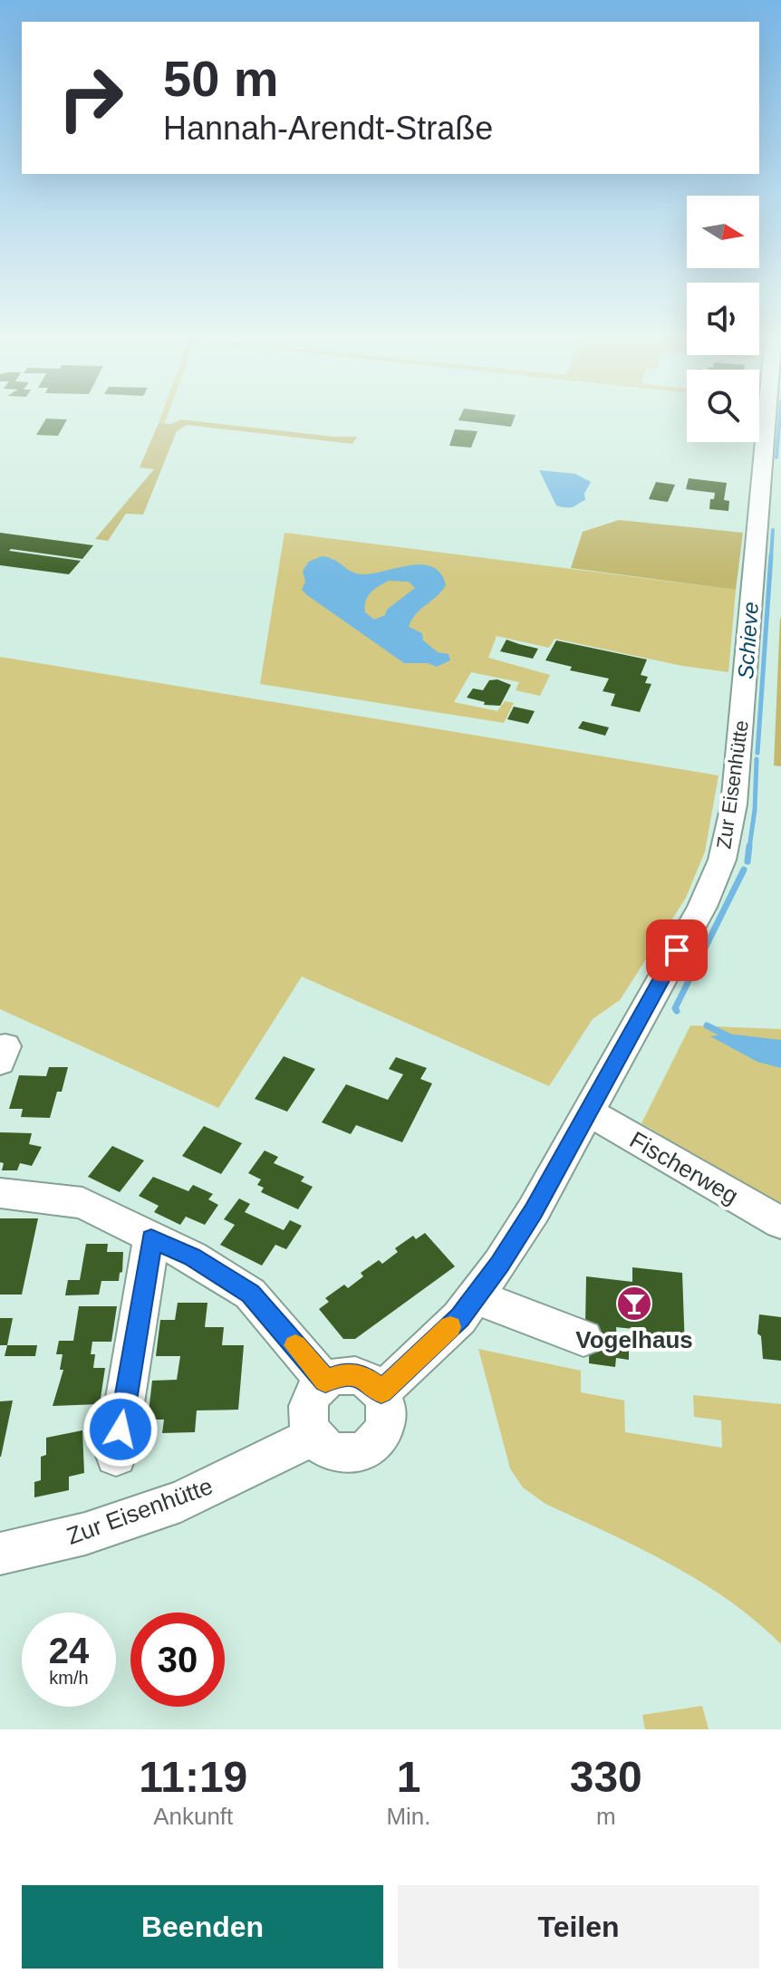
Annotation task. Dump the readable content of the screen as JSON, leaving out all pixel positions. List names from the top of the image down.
{
  "streets": {
    "street": ["Zur Eisenhütte", "Fischerweg"]
  },
  "crossings": [
    ["Zur Eisenhütte", "Fischerweg"]
  ],
  "water": ["Schieve"],
  "places": {
    "bar": ["Vogelhaus"]
  },
  "north": "right",
  "page": {
    "turn": ["50 m", "Hannah-Arendt-Straße"],
    "speed": "24 km/h",
    "limit": "30",
    "eta": [
      "11:19",
      "Ankunft",
      "1",
      "Min.",
      "330",
      "m"
    ],
    "buttons": ["Beenden", "Teilen"]
  }
}
